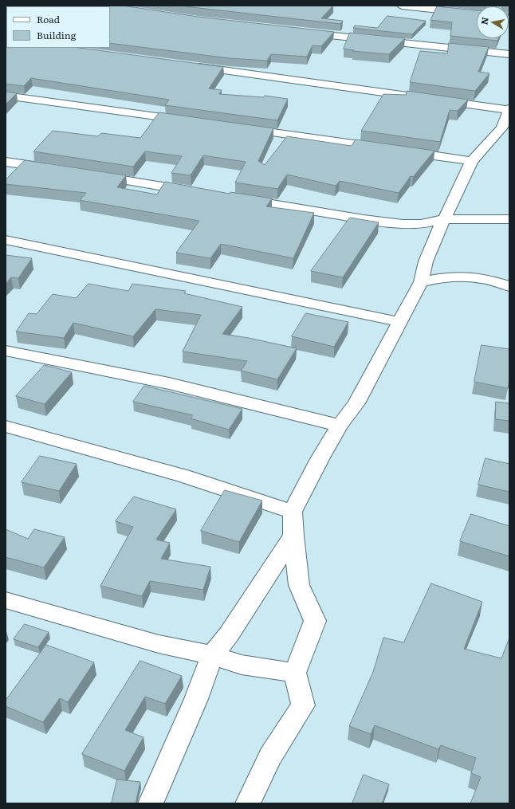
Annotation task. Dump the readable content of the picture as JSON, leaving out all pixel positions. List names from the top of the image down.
{
  "legend": ["Road", "Building"],
  "north": "left"
}
